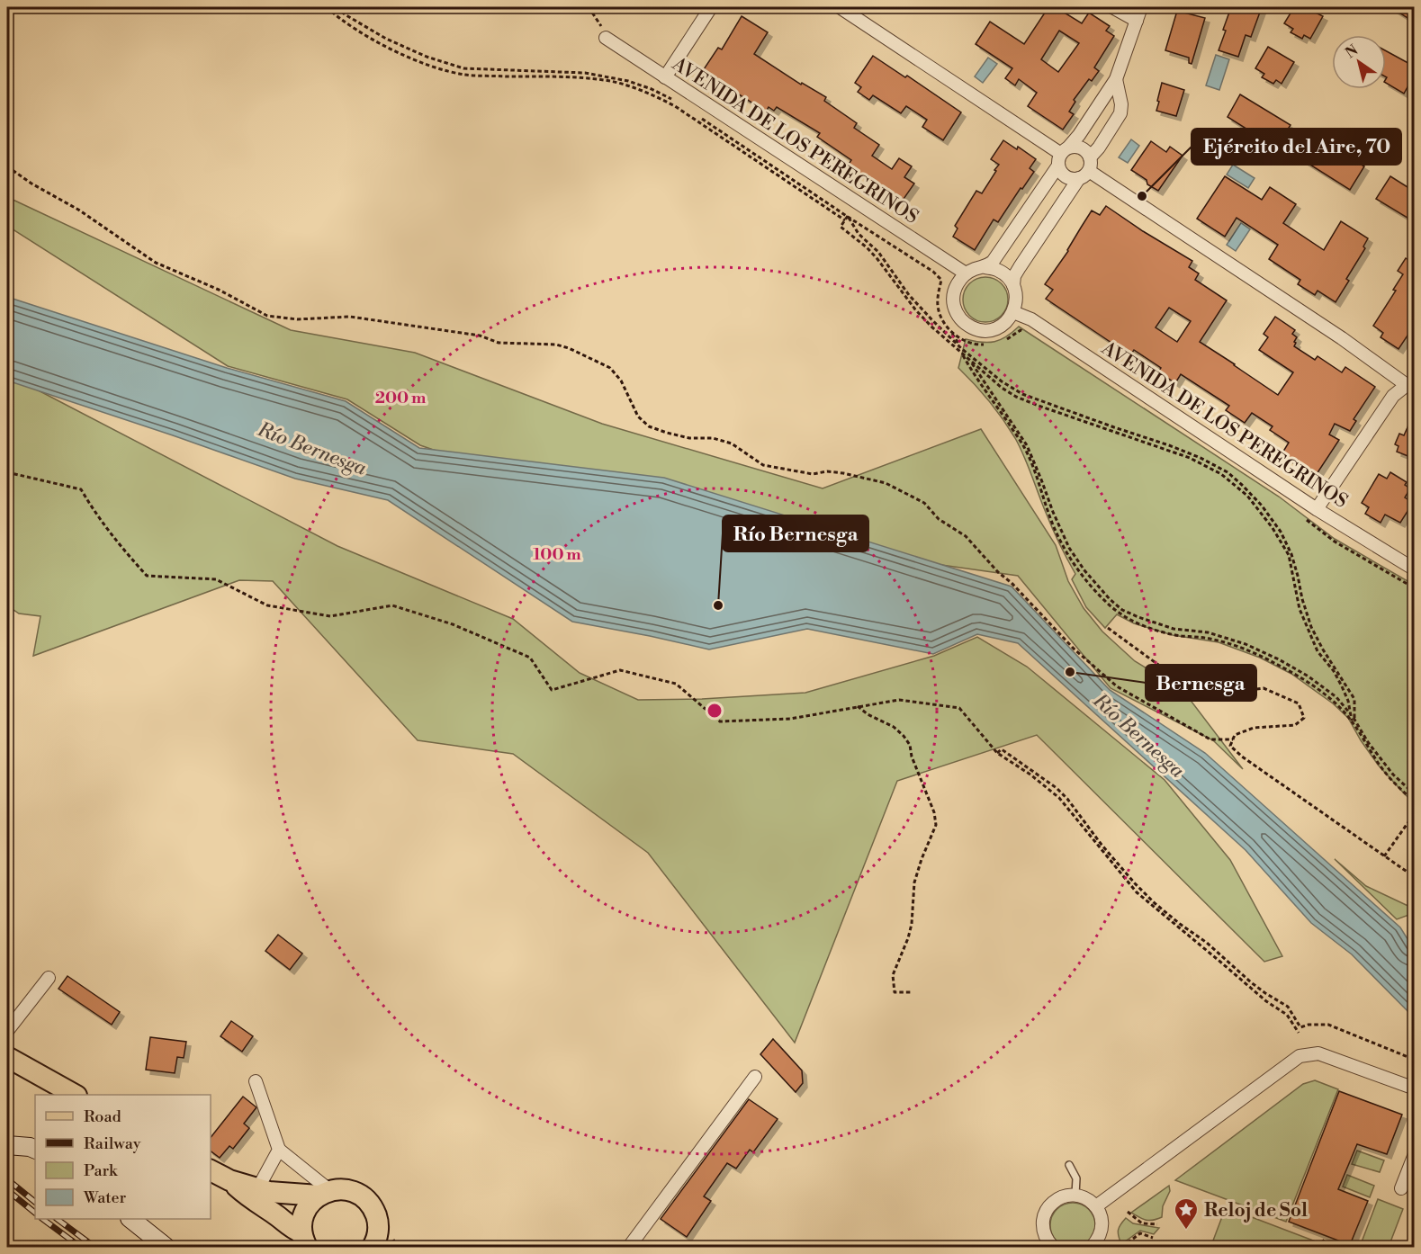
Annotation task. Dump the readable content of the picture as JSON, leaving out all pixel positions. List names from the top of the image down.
{
  "streets": {
    "street": ["AVENIDA DE LOS PEREGRINOS"]
  },
  "water": ["Río Bernesga"],
  "places": {
    "other": ["Ejército del Aire, 70", "Río Bernesga", "Bernesga"],
    "place": ["Reloj de Sol"]
  },
  "legend": [
    "Road",
    "Railway",
    "Park",
    "Water"
  ],
  "north": "top left",
  "rings": ["200 m", "100 m"]
}
